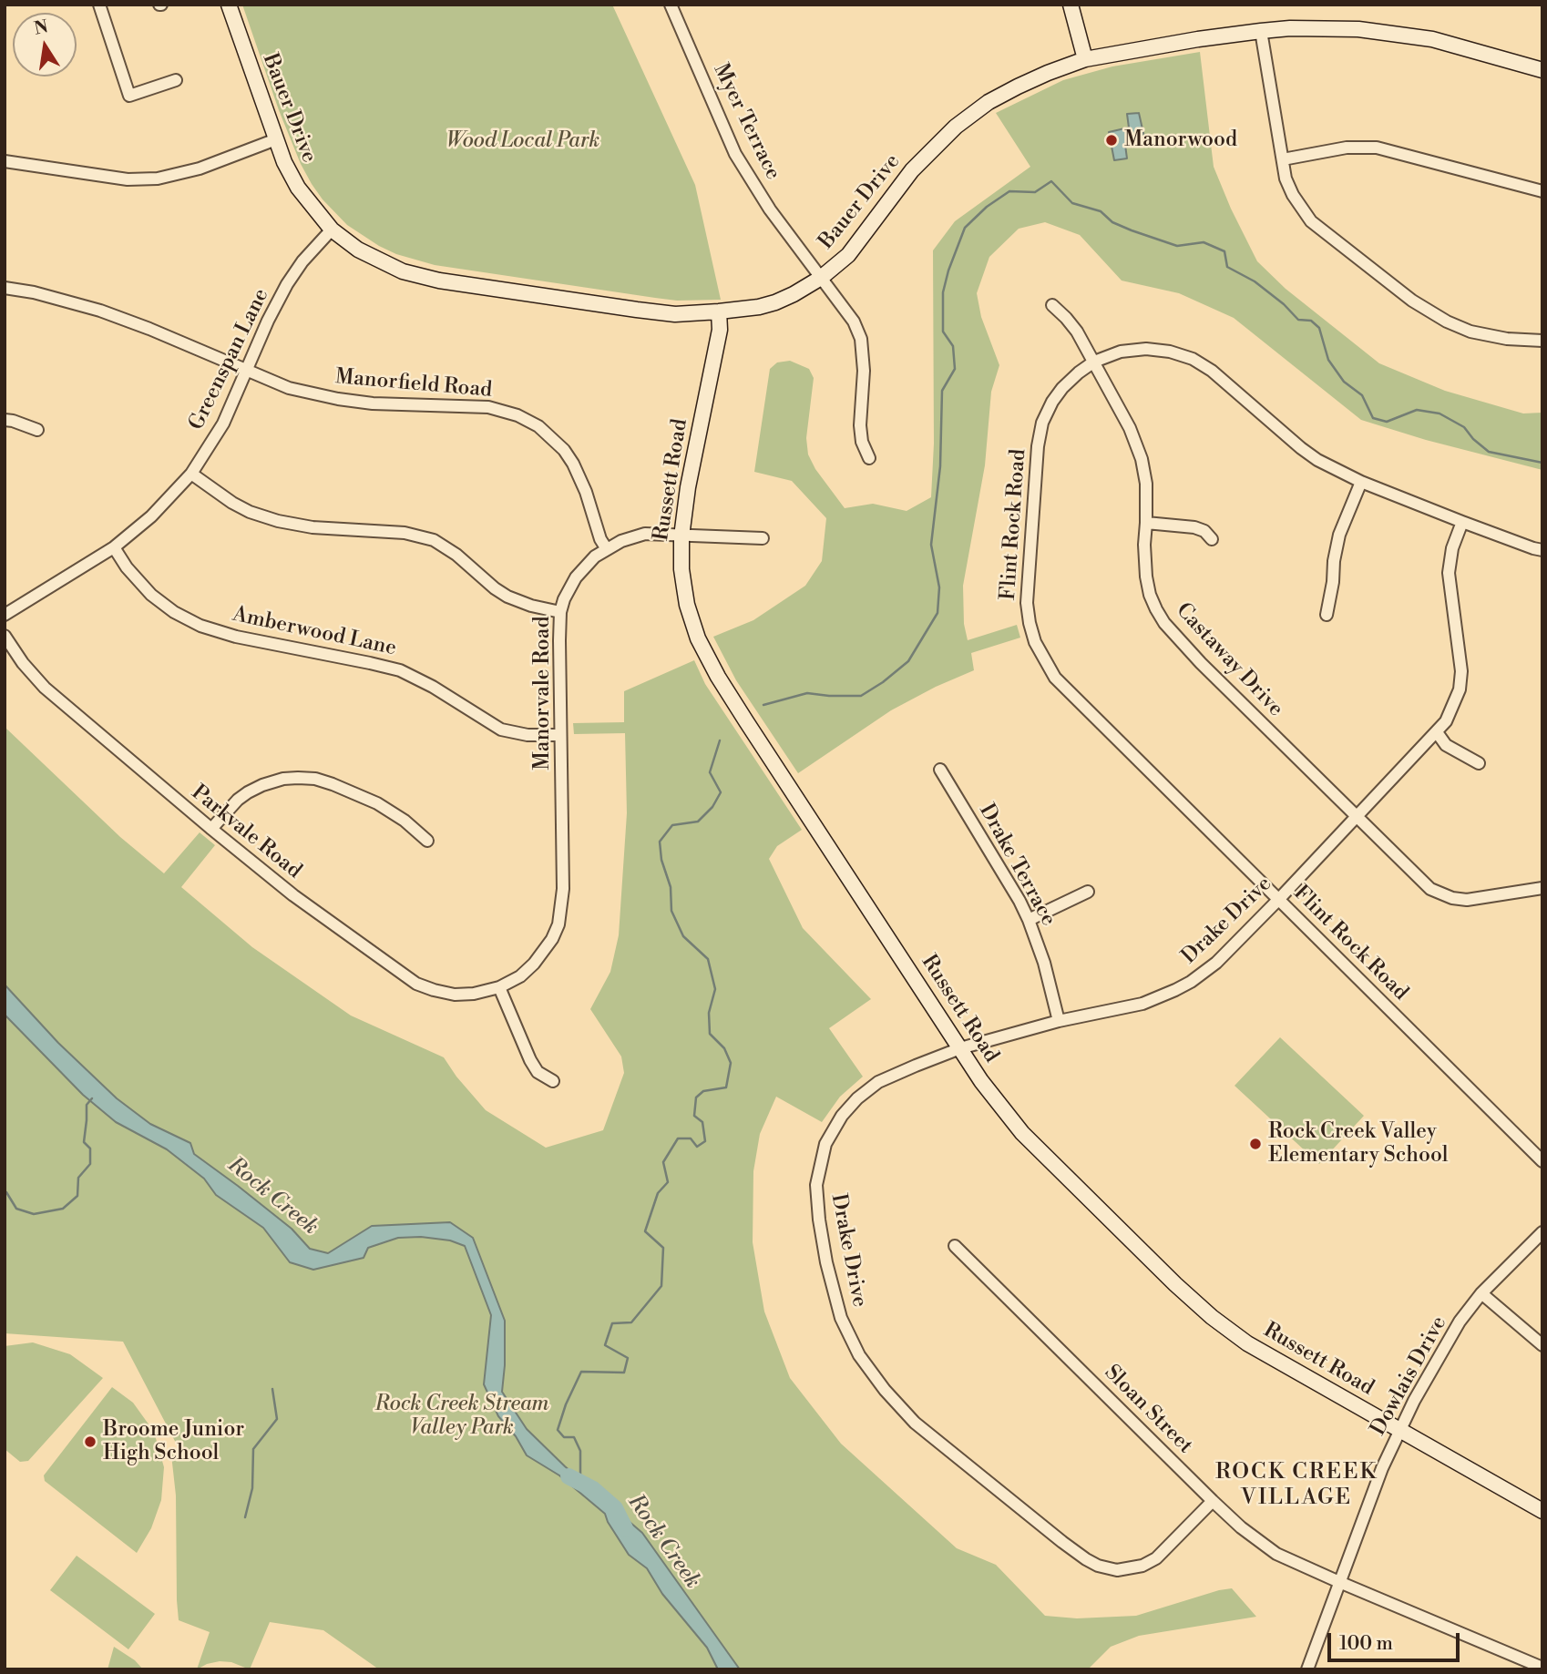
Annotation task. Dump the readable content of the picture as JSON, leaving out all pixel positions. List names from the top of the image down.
{
  "streets": {
    "street": [
      "Bauer Drive",
      "Myer Terrace",
      "Greenspan Lane",
      "Manorfield Road",
      "Russett Road",
      "Flint Rock Road",
      "Amberwood Lane",
      "Castaway Drive",
      "Manorvale Road",
      "Parkvale Road",
      "Drake Terrace",
      "Drake Drive",
      "Dowlais Drive",
      "Sloan Street"
    ]
  },
  "crossings": [
    ["Bauer Drive", "Myer Terrace"],
    ["Bauer Drive", "Greenspan Lane"],
    ["Bauer Drive", "Russett Road"],
    ["Greenspan Lane", "Manorfield Road"],
    ["Greenspan Lane", "Amberwood Lane"],
    ["Manorfield Road", "Manorvale Road"],
    ["Russett Road", "Manorvale Road"],
    ["Russett Road", "Drake Drive"],
    ["Russett Road", "Dowlais Drive"],
    ["Flint Rock Road", "Castaway Drive"],
    ["Flint Rock Road", "Drake Drive"],
    ["Amberwood Lane", "Manorvale Road"],
    ["Castaway Drive", "Drake Drive"],
    ["Manorvale Road", "Parkvale Road"],
    ["Drake Terrace", "Drake Drive"],
    ["Drake Drive", "Sloan Street"],
    ["Dowlais Drive", "Sloan Street"]
  ],
  "districts": ["ROCK CREEK VILLAGE"],
  "water": ["Rock Creek"],
  "parks": ["Wood Local Park", "Rock Creek Stream Valley Park"],
  "places": ["Manorwood", "Rock Creek Valley Elementary School", "Broome Junior High School"],
  "scale_bar": "100 m",
  "north": "top"
}
